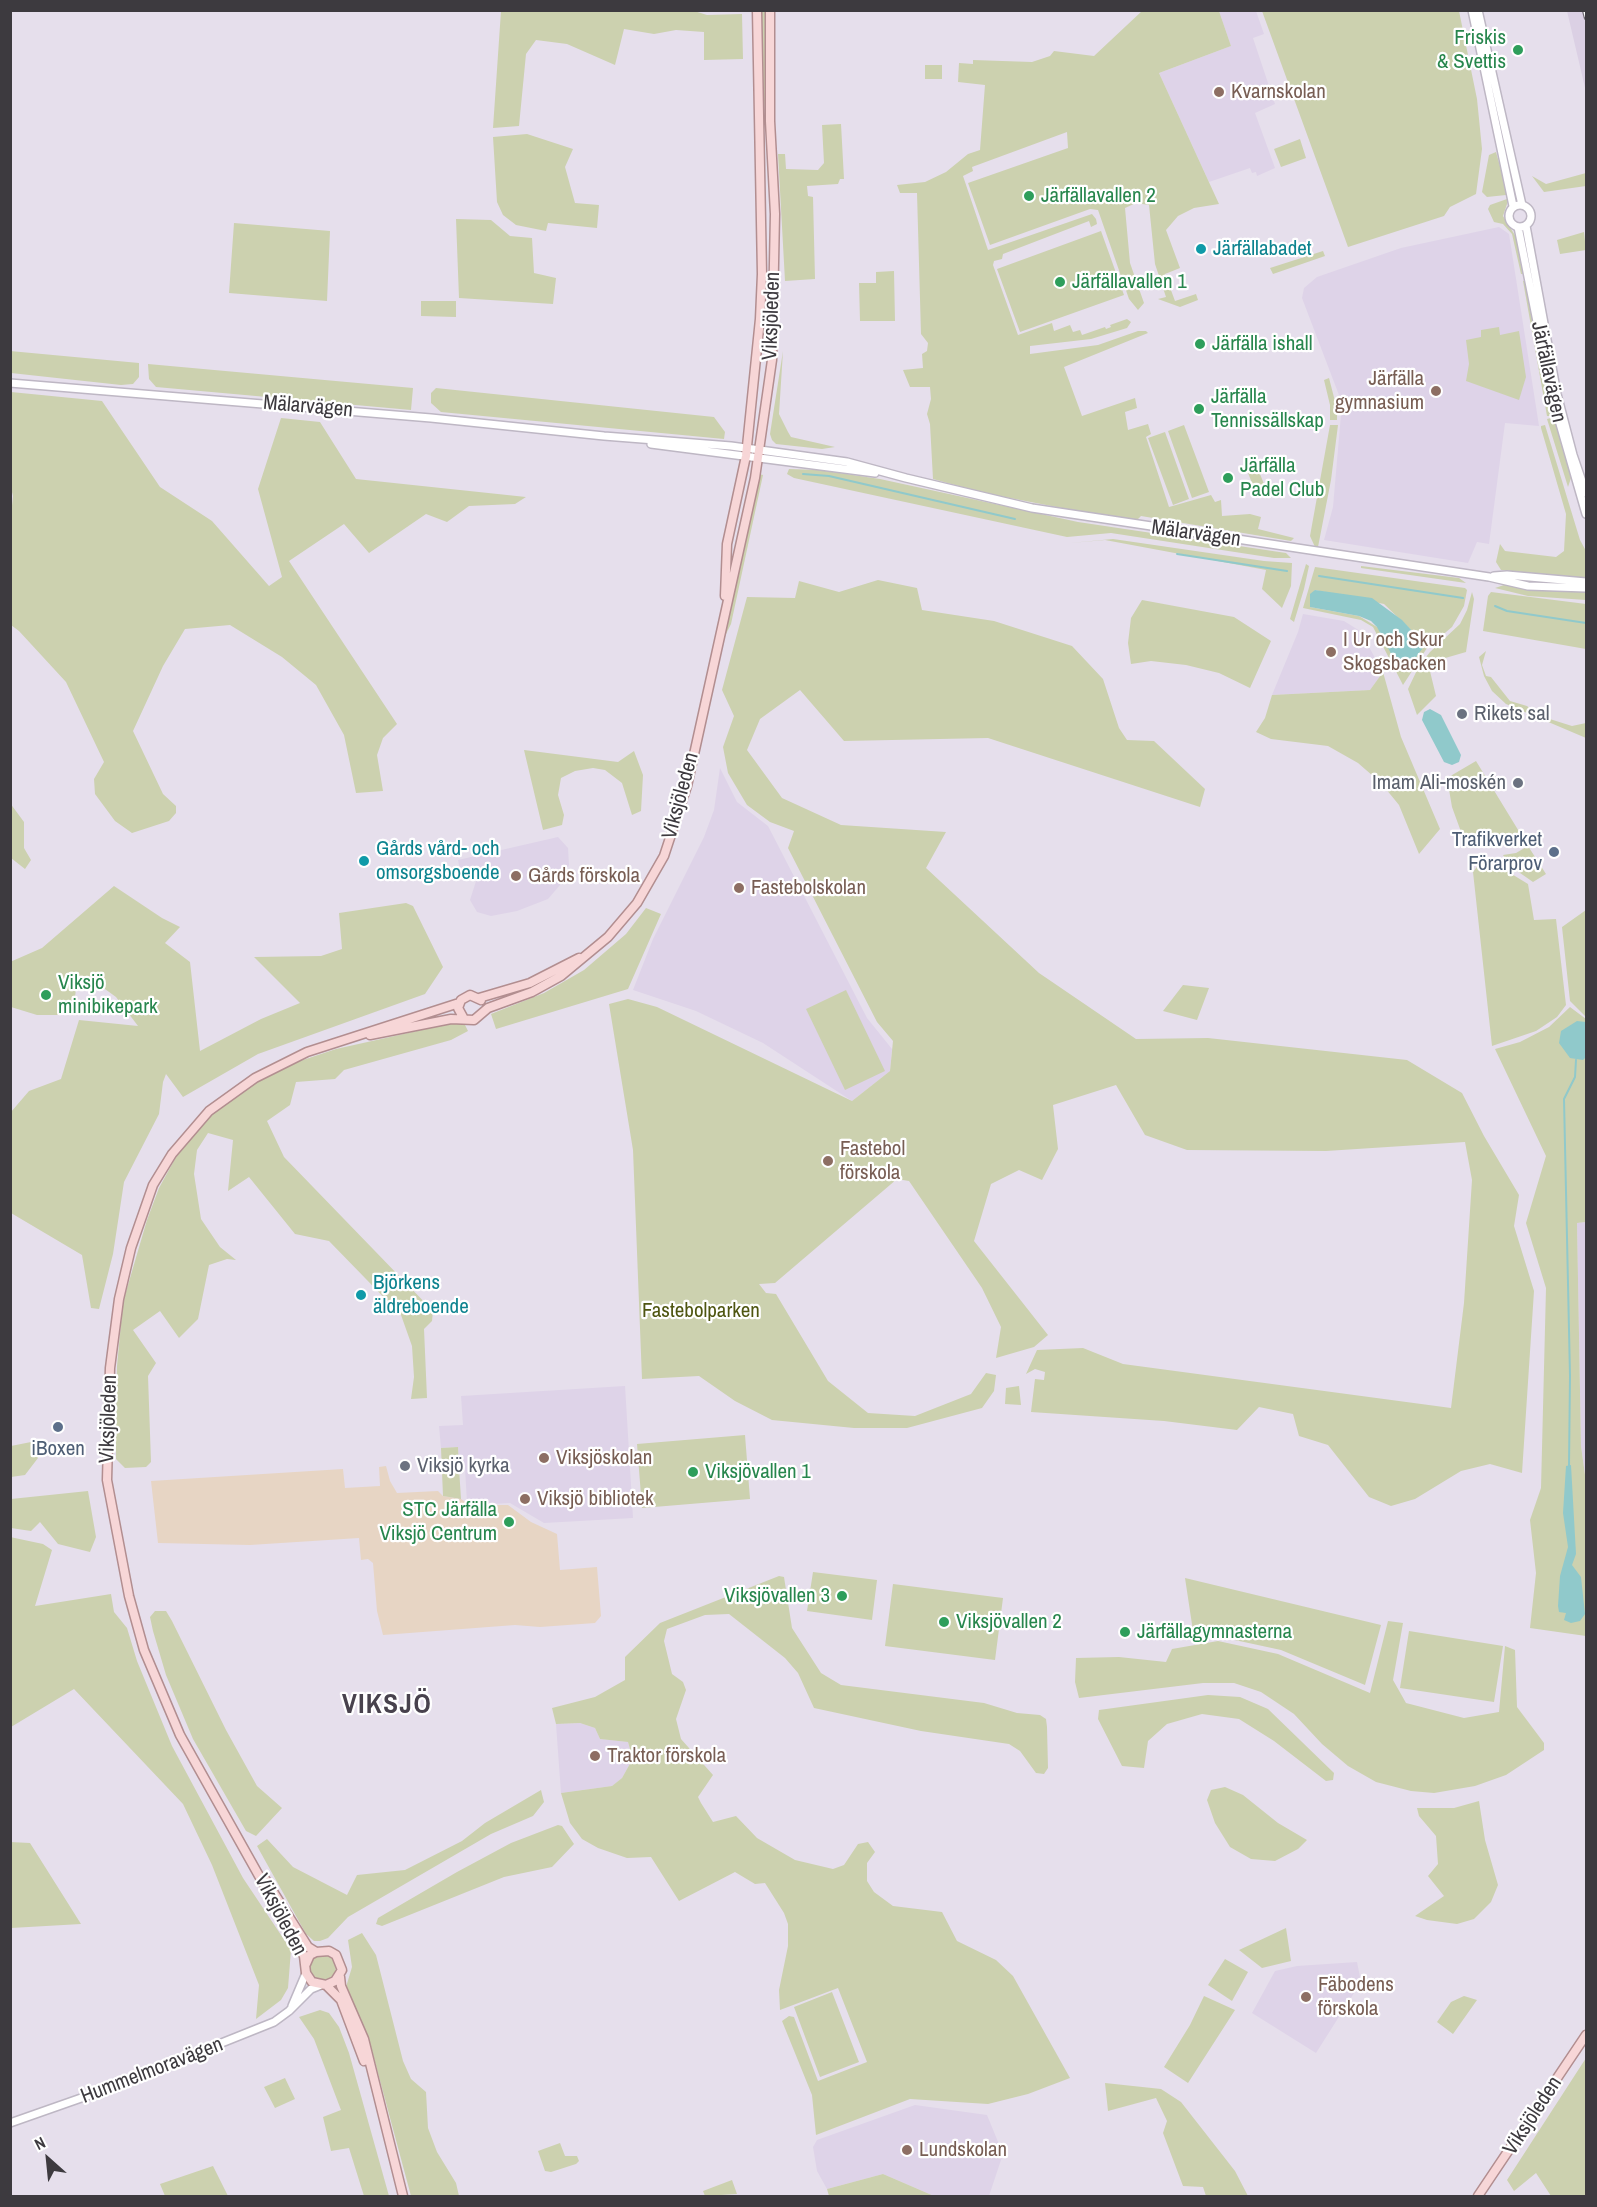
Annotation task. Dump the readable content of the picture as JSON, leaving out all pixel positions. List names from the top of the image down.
{
  "streets": {
    "main road": ["Viksjöleden"],
    "street": ["Järfällavägen", "Mälarvägen", "Hummelmoravägen"]
  },
  "crossings": [
    ["Viksjöleden", "Mälarvägen"],
    ["Viksjöleden", "Hummelmoravägen"]
  ],
  "districts": ["VIKSJÖ"],
  "parks": ["Fastebolparken"],
  "places": [
    "Friskis & Svettis",
    "Kvarnskolan",
    "Järfällavallen 2",
    "Järfällabadet",
    "Järfällavallen 1",
    "Järfälla ishall",
    "Järfälla gymnasium",
    "Järfälla Tennissällskap",
    "Järfälla Padel Club",
    "I Ur och Skur Skogsbacken",
    "Rikets sal",
    "Imam Ali-moskén",
    "Trafikverket Förarprov",
    "Gårds vård- och omsorgsboende",
    "Gårds förskola",
    "Fastebolskolan",
    "Viksjö minibikepark",
    "Fastebol förskola",
    "Björkens äldreboende",
    "iBoxen",
    "Viksjöskolan",
    "Viksjö kyrka",
    "Viksjövallen 1",
    "Viksjö bibliotek",
    "STC Järfälla Viksjö Centrum",
    "Viksjövallen 3",
    "Viksjövallen 2",
    "Järfällagymnasterna",
    "Traktor förskola",
    "Fäbodens förskola",
    "Lundskolan"
  ],
  "north": "top left"
}
